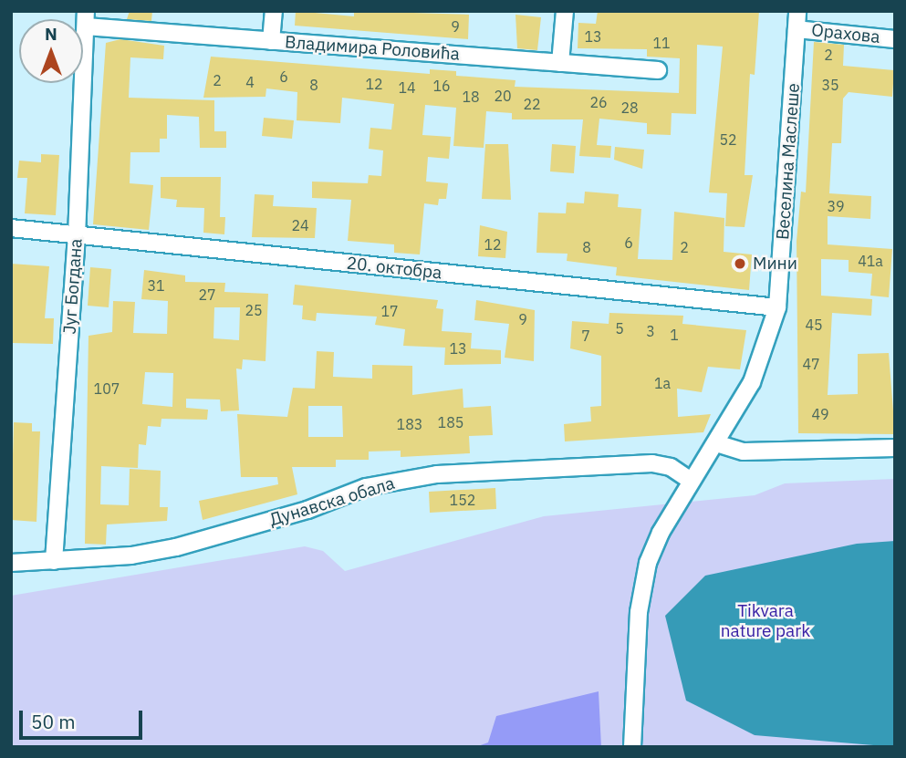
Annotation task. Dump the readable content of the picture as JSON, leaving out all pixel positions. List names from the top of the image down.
{
  "streets": {
    "street": [
      "Орахова",
      "Владимира Роловића",
      "Веселина Маслеше",
      "20. октобра",
      "Југ Богдана",
      "Дунавска обала"
    ]
  },
  "crossings": [
    ["Орахова", "Веселина Маслеше"],
    ["Владимира Роловића", "Југ Богдана"],
    ["Веселина Маслеше", "20. октобра"],
    ["Веселина Маслеше", "Дунавска обала"],
    ["20. октобра", "Југ Богдана"],
    ["Југ Богдана", "Дунавска обала"]
  ],
  "parks": ["Tikvara nature park"],
  "places": ["Мини"],
  "house_numbers": [
    "9",
    "13",
    "11",
    "2",
    "6",
    "2",
    "4",
    "12",
    "8",
    "35",
    "16",
    "14",
    "20",
    "18",
    "26",
    "22",
    "28",
    "52",
    "39",
    "24",
    "6",
    "12",
    "8",
    "2",
    "41a",
    "31",
    "27",
    "25",
    "17",
    "9",
    "45",
    "5",
    "3",
    "1",
    "7",
    "13",
    "47",
    "1a",
    "107",
    "49",
    "185",
    "183",
    "152"
  ],
  "scale_bar": "50 m",
  "north": "top"
}
